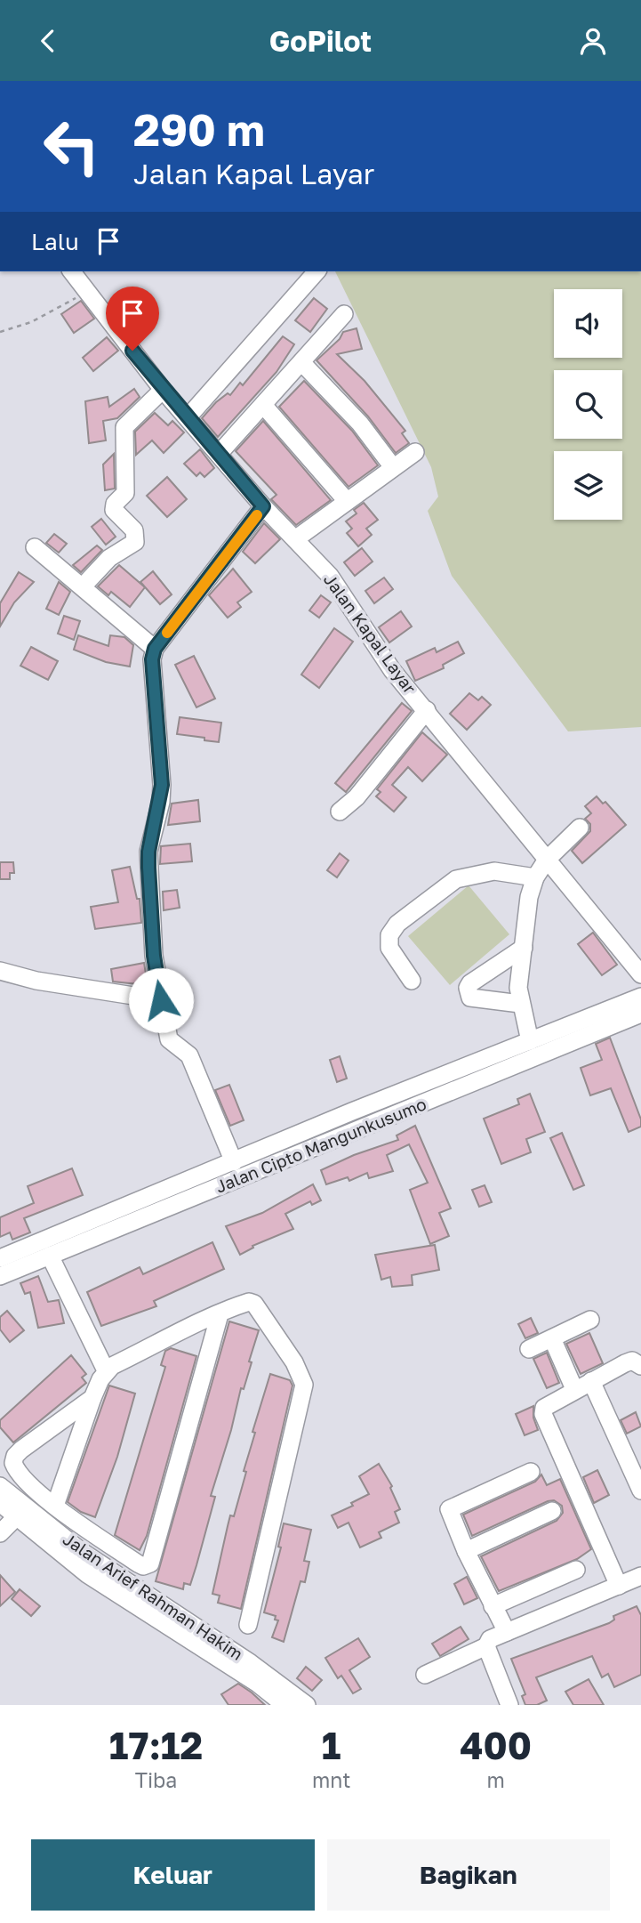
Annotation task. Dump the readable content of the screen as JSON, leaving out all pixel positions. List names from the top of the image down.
{
  "streets": {
    "street": ["Jalan Kapal Layar", "Jalan Cipto Mangunkusumo", "Jalan Arief Rahman Hakim"]
  },
  "page": {
    "header": "GoPilot",
    "turn": ["290 m", "Jalan Kapal Layar"],
    "then": "Lalu",
    "eta": [
      "17:12",
      "Tiba",
      "1",
      "mnt",
      "400",
      "m"
    ],
    "buttons": ["Keluar", "Bagikan"]
  }
}
